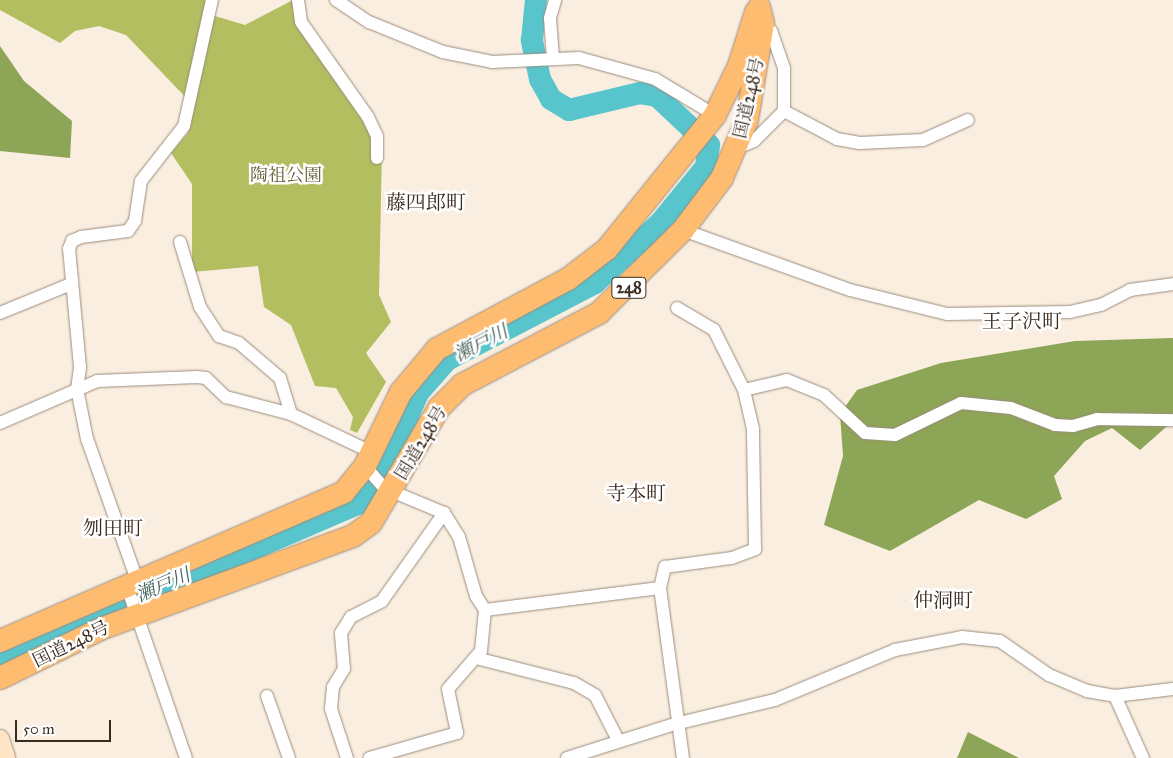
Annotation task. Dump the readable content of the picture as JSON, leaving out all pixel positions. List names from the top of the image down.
{
  "streets": {
    "highway": ["国道248号", "248"]
  },
  "districts": [
    "藤四郎町",
    "王子沢町",
    "寺本町",
    "刎田町",
    "仲洞町"
  ],
  "water": ["瀬戸川"],
  "parks": ["陶祖公園"],
  "scale_bar": "50 m"
}
